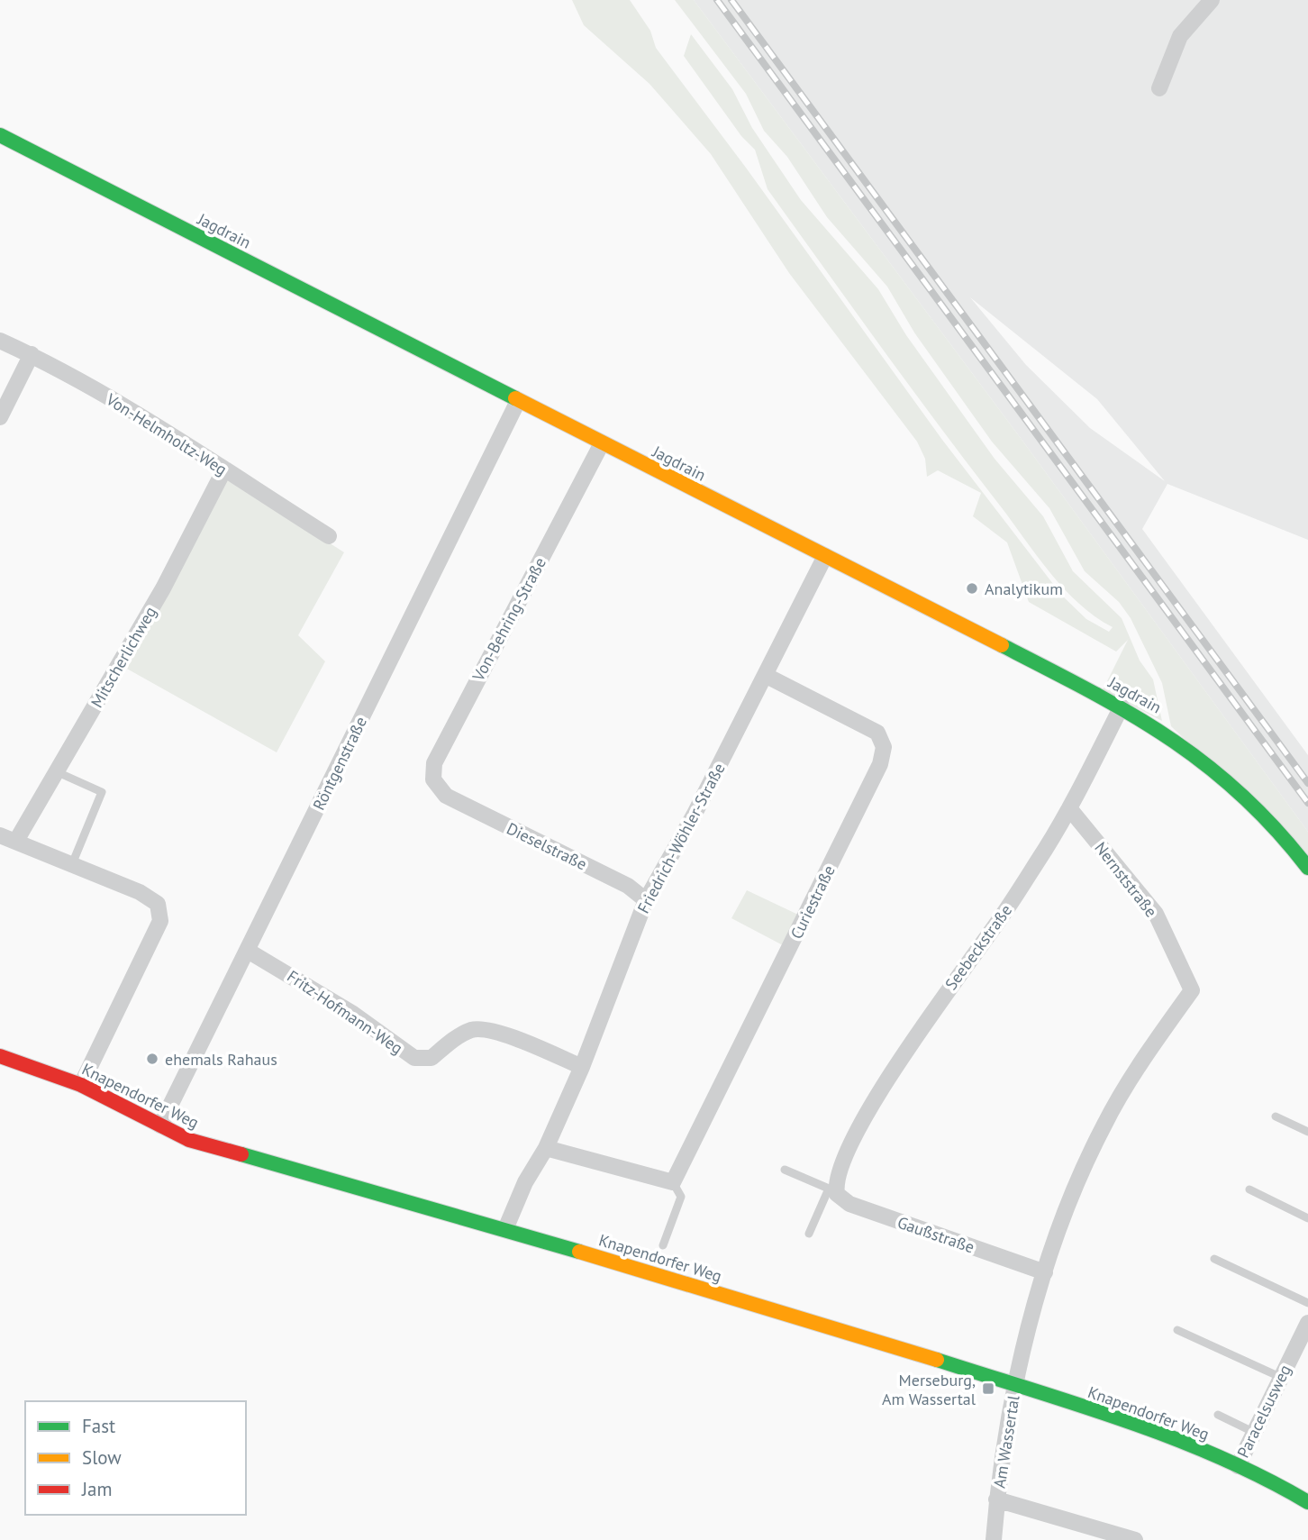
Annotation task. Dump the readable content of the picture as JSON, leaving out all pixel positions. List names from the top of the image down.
{
  "streets": {
    "street": [
      "Jagdrain",
      "Von-Helmholtz-Weg",
      "Von-Behring-Straße",
      "Mitscherlichweg",
      "Röntgenstraße",
      "Friedrich-Wöhler-Straße",
      "Dieselstraße",
      "Nernststraße",
      "Curiestraße",
      "Seebeckstraße",
      "Fritz-Hofmann-Weg",
      "Knapendorfer Weg",
      "Gaußstraße",
      "Paracelsusweg",
      "Am Wassertal"
    ]
  },
  "crossings": [
    ["Jagdrain", "Von-Behring-Straße"],
    ["Jagdrain", "Röntgenstraße"],
    ["Jagdrain", "Friedrich-Wöhler-Straße"],
    ["Jagdrain", "Seebeckstraße"],
    ["Von-Helmholtz-Weg", "Mitscherlichweg"],
    ["Von-Behring-Straße", "Dieselstraße"],
    ["Röntgenstraße", "Fritz-Hofmann-Weg"],
    ["Röntgenstraße", "Knapendorfer Weg"],
    ["Friedrich-Wöhler-Straße", "Dieselstraße"],
    ["Friedrich-Wöhler-Straße", "Curiestraße"],
    ["Friedrich-Wöhler-Straße", "Fritz-Hofmann-Weg"],
    ["Friedrich-Wöhler-Straße", "Knapendorfer Weg"],
    ["Nernststraße", "Seebeckstraße"],
    ["Nernststraße", "Am Wassertal"],
    ["Seebeckstraße", "Gaußstraße"],
    ["Knapendorfer Weg", "Paracelsusweg"],
    ["Knapendorfer Weg", "Am Wassertal"],
    ["Gaußstraße", "Am Wassertal"]
  ],
  "places": {
    "other": ["Analytikum", "ehemals Rahaus"],
    "transit": ["Merseburg, Am Wassertal"]
  },
  "legend": ["Fast", "Slow", "Jam"]
}
